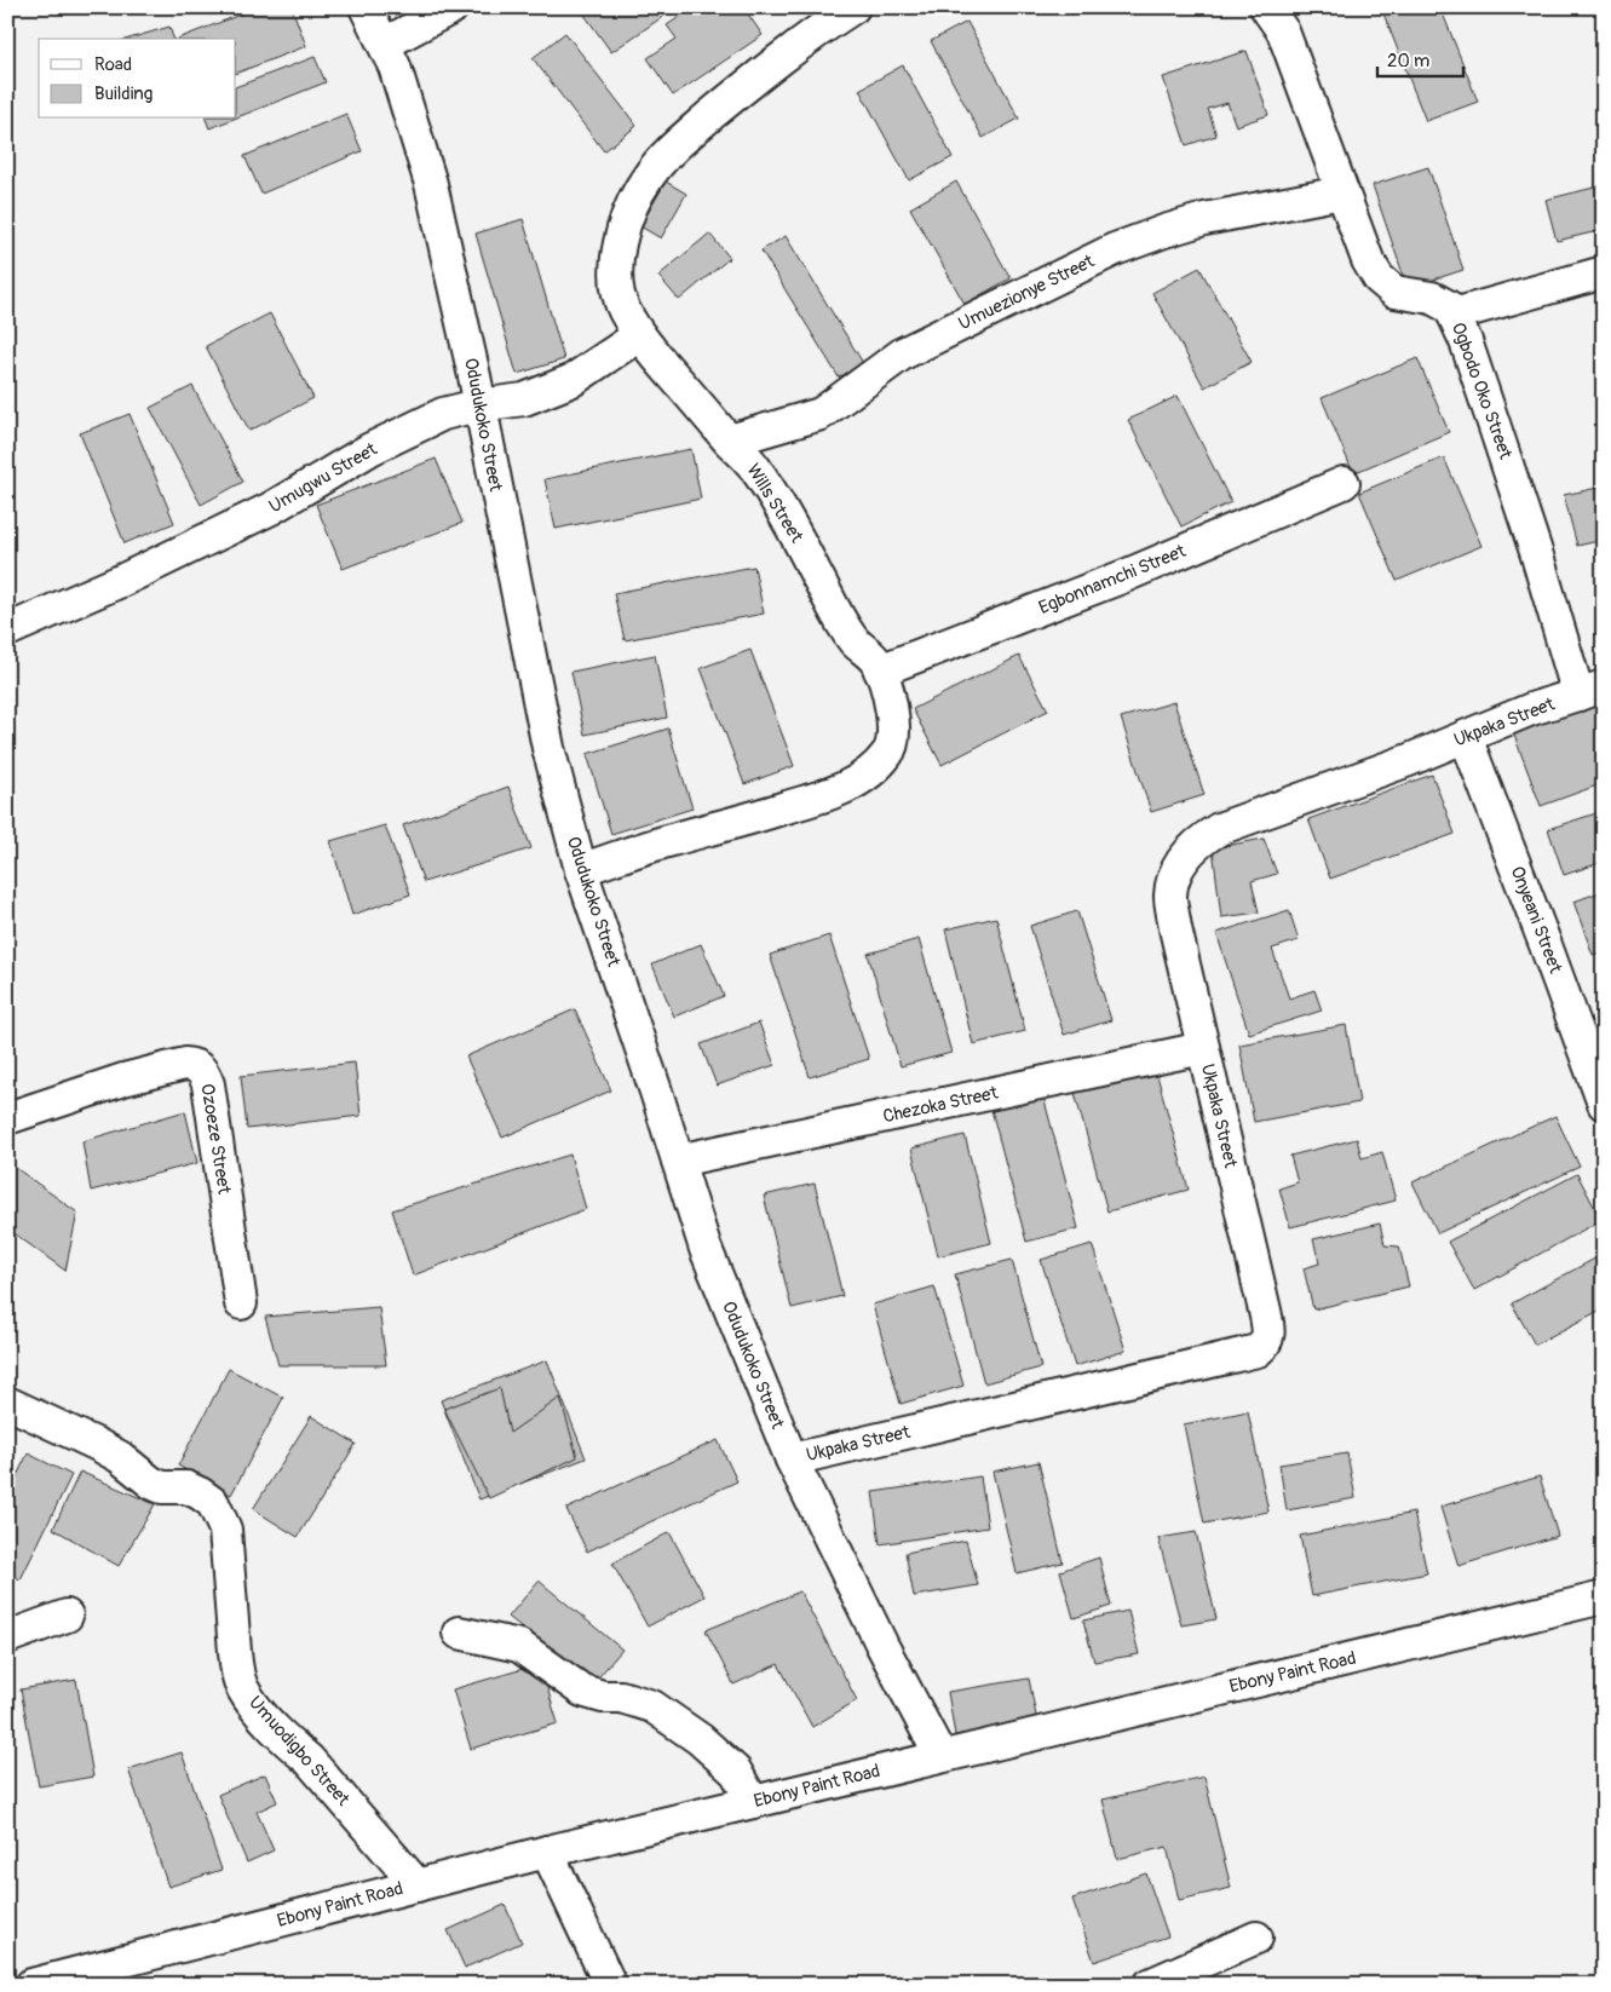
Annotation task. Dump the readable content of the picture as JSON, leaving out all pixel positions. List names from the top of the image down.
{
  "streets": {
    "street": [
      "Umuezionye Street",
      "Ogbodo Oko Street",
      "Odudukoko Street",
      "Umugwu Street",
      "Wills Street",
      "Egbonnamchi Street",
      "Ukpaka Street",
      "Onyeani Street",
      "Chezoka Street",
      "Ozoeze Street",
      "Ebony Paint Road",
      "Umuodigbo Street"
    ]
  },
  "crossings": [
    ["Umuezionye Street", "Ogbodo Oko Street"],
    ["Umuezionye Street", "Wills Street"],
    ["Ogbodo Oko Street", "Ukpaka Street"],
    ["Odudukoko Street", "Umugwu Street"],
    ["Odudukoko Street", "Wills Street"],
    ["Odudukoko Street", "Ukpaka Street"],
    ["Odudukoko Street", "Chezoka Street"],
    ["Odudukoko Street", "Ebony Paint Road"],
    ["Umugwu Street", "Wills Street"],
    ["Wills Street", "Egbonnamchi Street"],
    ["Ukpaka Street", "Onyeani Street"],
    ["Ukpaka Street", "Chezoka Street"],
    ["Ebony Paint Road", "Umuodigbo Street"]
  ],
  "legend": ["Road", "Building"],
  "scale_bar": "20 m"
}
